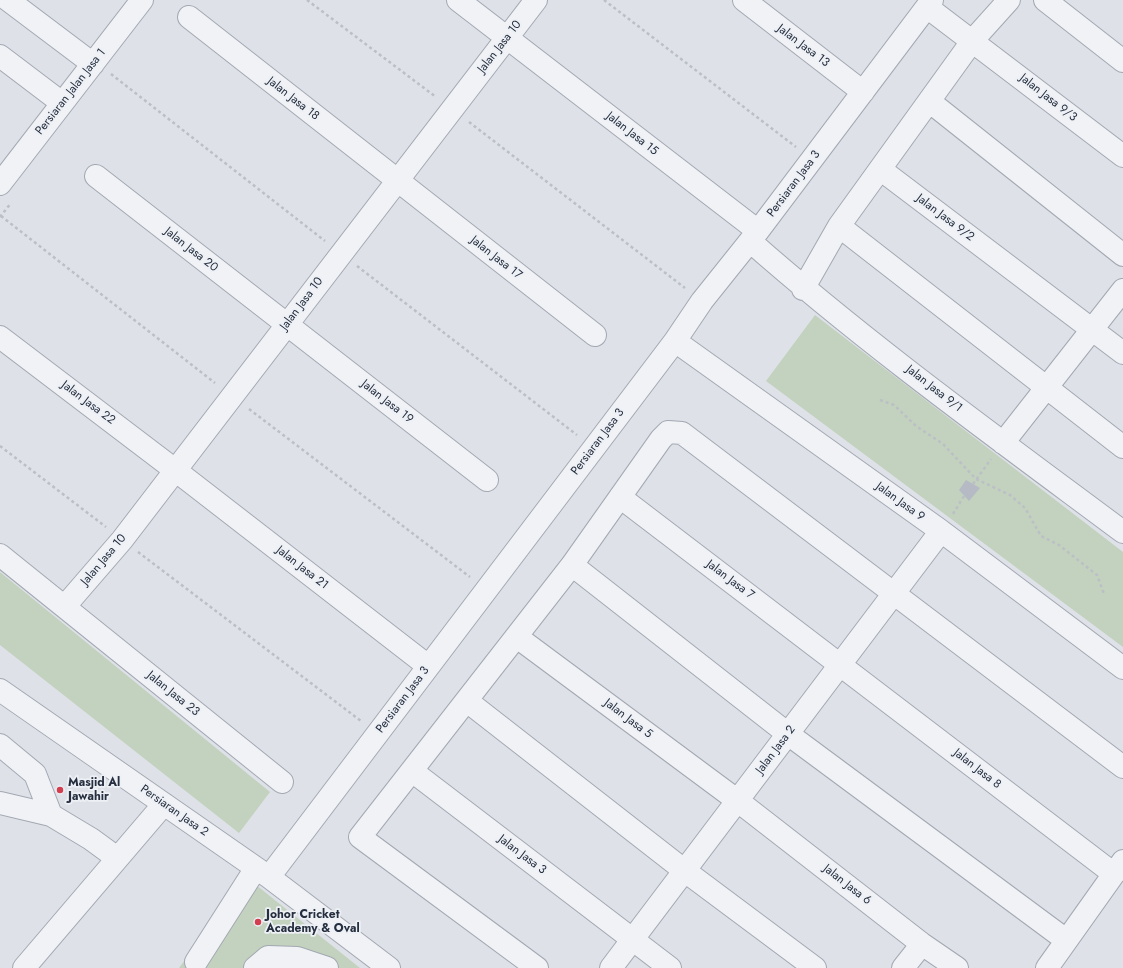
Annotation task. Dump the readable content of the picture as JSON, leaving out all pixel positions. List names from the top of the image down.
{
  "streets": {
    "street": [
      "Jalan Jasa 13",
      "Jalan Jasa 10",
      "Persiaran Jalan Jasa 1",
      "Jalan Jasa 9/3",
      "Jalan Jasa 18",
      "Jalan Jasa 15",
      "Persiaran Jasa 3",
      "Jalan Jasa 9/2",
      "Jalan Jasa 20",
      "Jalan Jasa 17",
      "Jalan Jasa 9/1",
      "Jalan Jasa 19",
      "Jalan Jasa 22",
      "Jalan Jasa 9",
      "Jalan Jasa 21",
      "Jalan Jasa 7",
      "Jalan Jasa 23",
      "Jalan Jasa 5",
      "Jalan Jasa 2",
      "Jalan Jasa 8",
      "Persiaran Jasa 2",
      "Jalan Jasa 3",
      "Jalan Jasa 6"
    ]
  },
  "crossings": [
    ["Jalan Jasa 13", "Persiaran Jasa 3"],
    ["Jalan Jasa 10", "Jalan Jasa 18"],
    ["Jalan Jasa 10", "Jalan Jasa 15"],
    ["Jalan Jasa 10", "Jalan Jasa 20"],
    ["Jalan Jasa 10", "Jalan Jasa 17"],
    ["Jalan Jasa 10", "Jalan Jasa 19"],
    ["Jalan Jasa 10", "Jalan Jasa 22"],
    ["Jalan Jasa 10", "Jalan Jasa 21"],
    ["Jalan Jasa 10", "Jalan Jasa 23"],
    ["Jalan Jasa 9/3", "Persiaran Jasa 3"],
    ["Jalan Jasa 18", "Jalan Jasa 17"],
    ["Jalan Jasa 15", "Persiaran Jasa 3"],
    ["Jalan Jasa 15", "Jalan Jasa 9/1"],
    ["Persiaran Jasa 3", "Jalan Jasa 9/1"],
    ["Persiaran Jasa 3", "Jalan Jasa 9"],
    ["Persiaran Jasa 3", "Jalan Jasa 21"],
    ["Persiaran Jasa 3", "Persiaran Jasa 2"],
    ["Jalan Jasa 20", "Jalan Jasa 19"],
    ["Jalan Jasa 22", "Jalan Jasa 21"],
    ["Jalan Jasa 9", "Jalan Jasa 2"],
    ["Jalan Jasa 7", "Jalan Jasa 2"],
    ["Jalan Jasa 7", "Jalan Jasa 8"],
    ["Jalan Jasa 5", "Jalan Jasa 2"],
    ["Jalan Jasa 5", "Jalan Jasa 6"],
    ["Jalan Jasa 2", "Jalan Jasa 8"],
    ["Jalan Jasa 2", "Jalan Jasa 3"],
    ["Jalan Jasa 2", "Jalan Jasa 6"]
  ],
  "places": ["Masjid Al Jawahir", "Johor Cricket Academy & Oval"]
}
